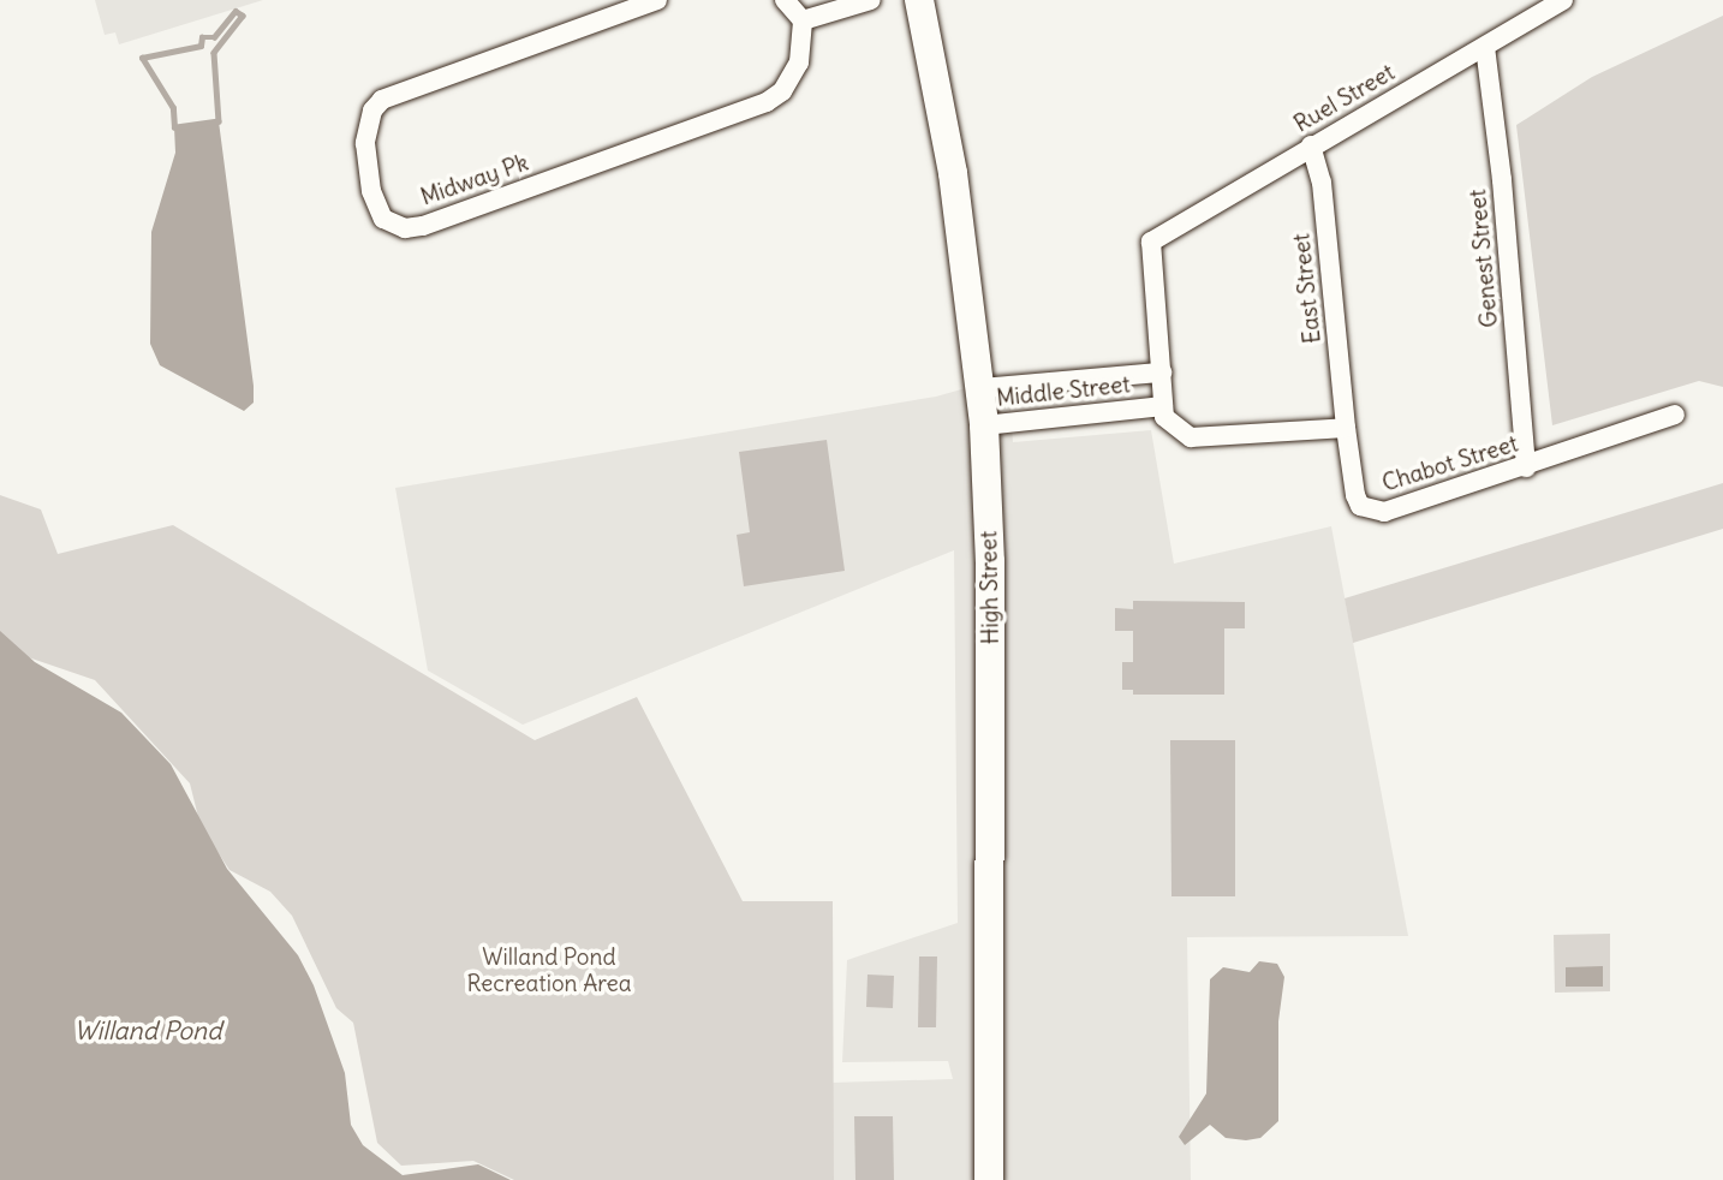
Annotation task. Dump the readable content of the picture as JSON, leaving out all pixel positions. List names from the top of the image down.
{
  "streets": {
    "main road": ["High Street"],
    "street": [
      "Ruel Street",
      "Midway Pk",
      "Genest Street",
      "East Street",
      "Middle Street",
      "Chabot Street"
    ]
  },
  "crossings": [
    ["Ruel Street", "Genest Street"],
    ["Ruel Street", "East Street"],
    ["Ruel Street", "Middle Street"],
    ["Genest Street", "Chabot Street"],
    ["East Street", "Chabot Street"],
    ["Middle Street", "High Street"]
  ],
  "water": ["Willand Pond"],
  "parks": ["Willand Pond Recreation Area"]
}
